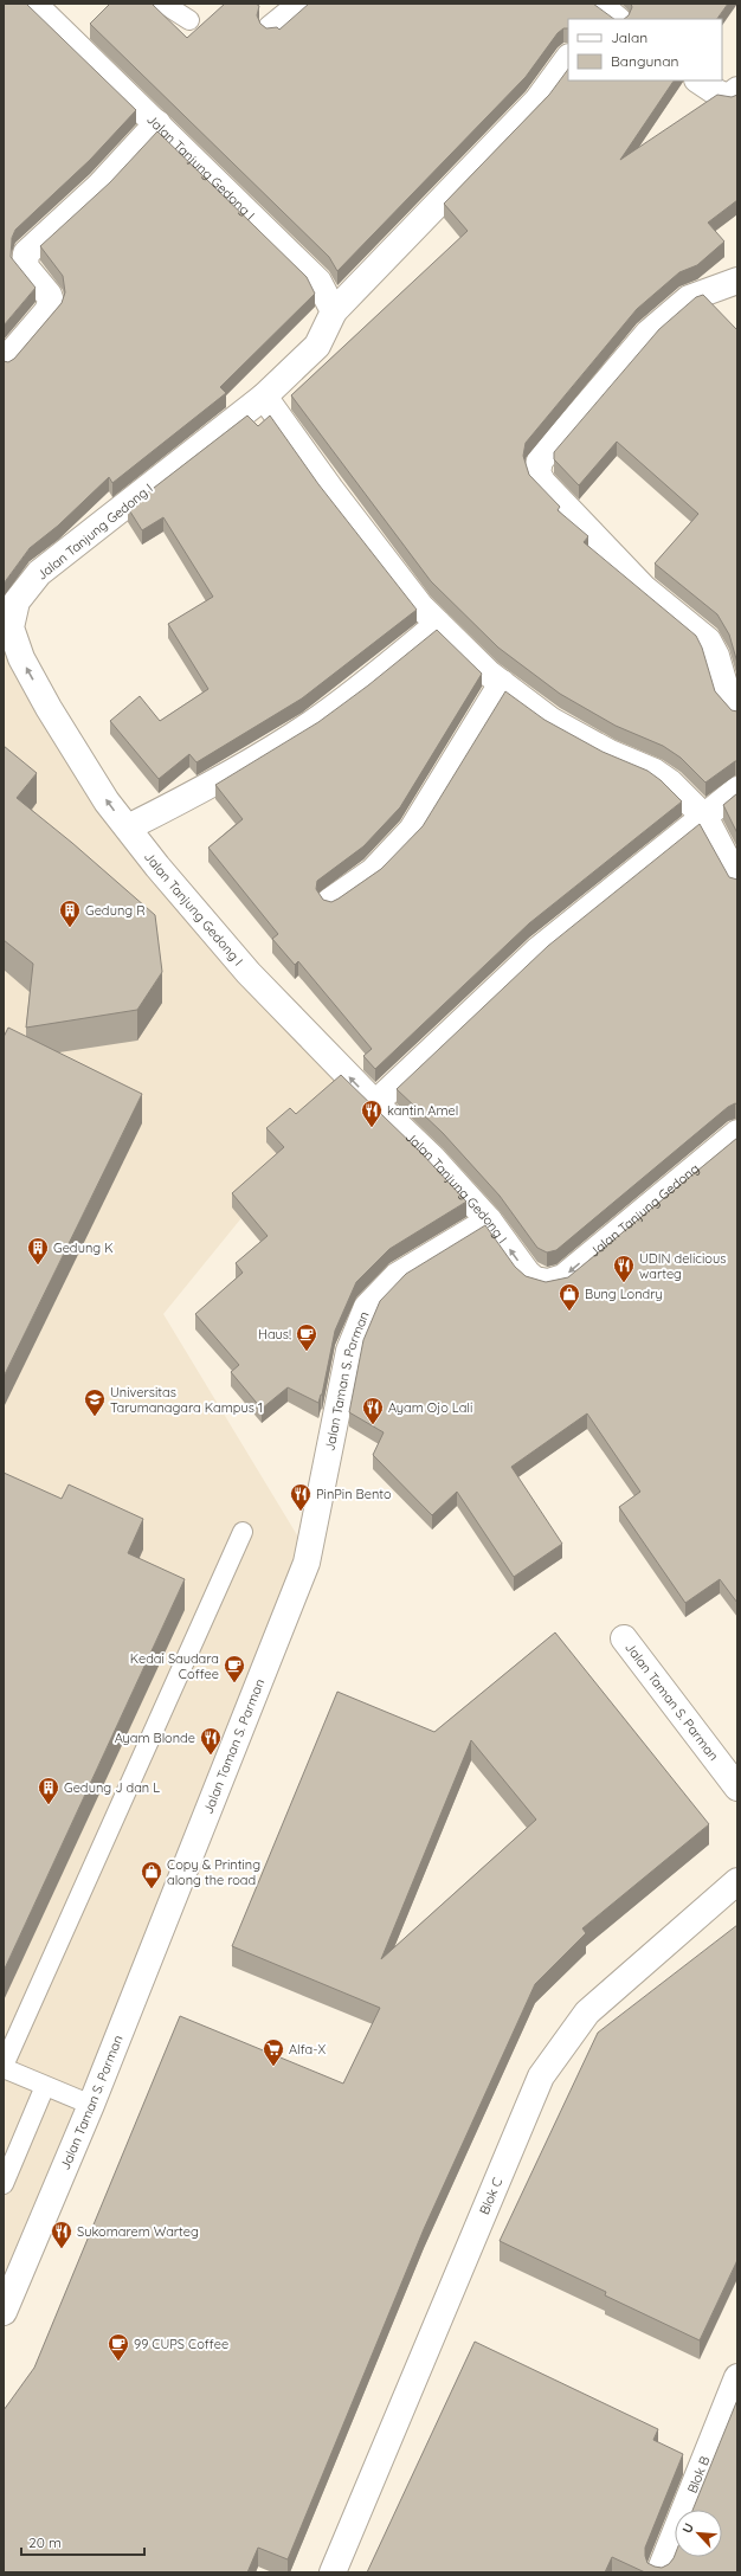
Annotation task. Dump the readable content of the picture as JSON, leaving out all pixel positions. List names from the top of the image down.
{
  "streets": {
    "street": [
      "Jalan Tanjung Gedong I",
      "Jalan Tanjung Gedong",
      "Jalan Taman S. Parman",
      "Blok C",
      "Blok B"
    ]
  },
  "crossings": [
    ["Jalan Tanjung Gedong I", "Jalan Tanjung Gedong"],
    ["Jalan Tanjung Gedong I", "Jalan Taman S. Parman"]
  ],
  "one_way": ["Jalan Tanjung Gedong"],
  "places": {
    "building": ["Gedung R", "Gedung K", "Gedung J dan L"],
    "restaurant": [
      "kantin Amel",
      "UDIN delicious warteg",
      "Ayam Ojo Lali",
      "PinPin Bento",
      "Ayam Blonde",
      "Sukomarem Warteg"
    ],
    "shop": ["Bung Londry", "Copy & Printing along the road"],
    "cafe": ["Haus!", "Kedai Saudara Coffee", "99 CUPS Coffee"],
    "school or university": ["Universitas Tarumanagara Kampus 1"],
    "supermarket": ["Alfa-X"]
  },
  "legend": ["Jalan", "Bangunan"],
  "scale_bar": "20 m",
  "north": "top left"
}
